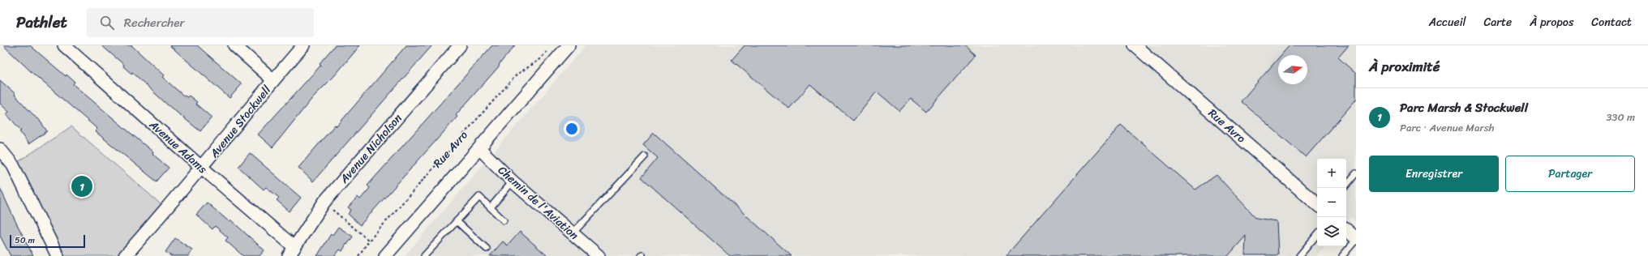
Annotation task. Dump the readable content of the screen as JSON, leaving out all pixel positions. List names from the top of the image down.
{
  "streets": {
    "street": [
      "Avenue Stockwell",
      "Rue Avro",
      "Avenue Adams",
      "Avenue Nicholson",
      "Chemin de l'Aviation"
    ]
  },
  "crossings": [
    ["Avenue Stockwell", "Avenue Adams"],
    ["Rue Avro", "Chemin de l'Aviation"],
    ["Avenue Adams", "Avenue Nicholson"]
  ],
  "scale_bar": "50 m",
  "north": "right",
  "page": {
    "header": "Pathlet",
    "search": "Rechercher",
    "nav": [
      "Accueil",
      "Carte",
      "À propos",
      "Contact"
    ],
    "heading": "À proximité",
    "list": [
      {
        "mark": "1",
        "name": "Parc Marsh & Stockwell",
        "note": "Parc · Avenue Marsh",
        "value": "330 m"
      }
    ],
    "buttons": ["Enregistrer", "Partager"],
    "map_buttons": ["+", "−"],
    "pins": "1",
    "scale": "50 m"
  }
}
